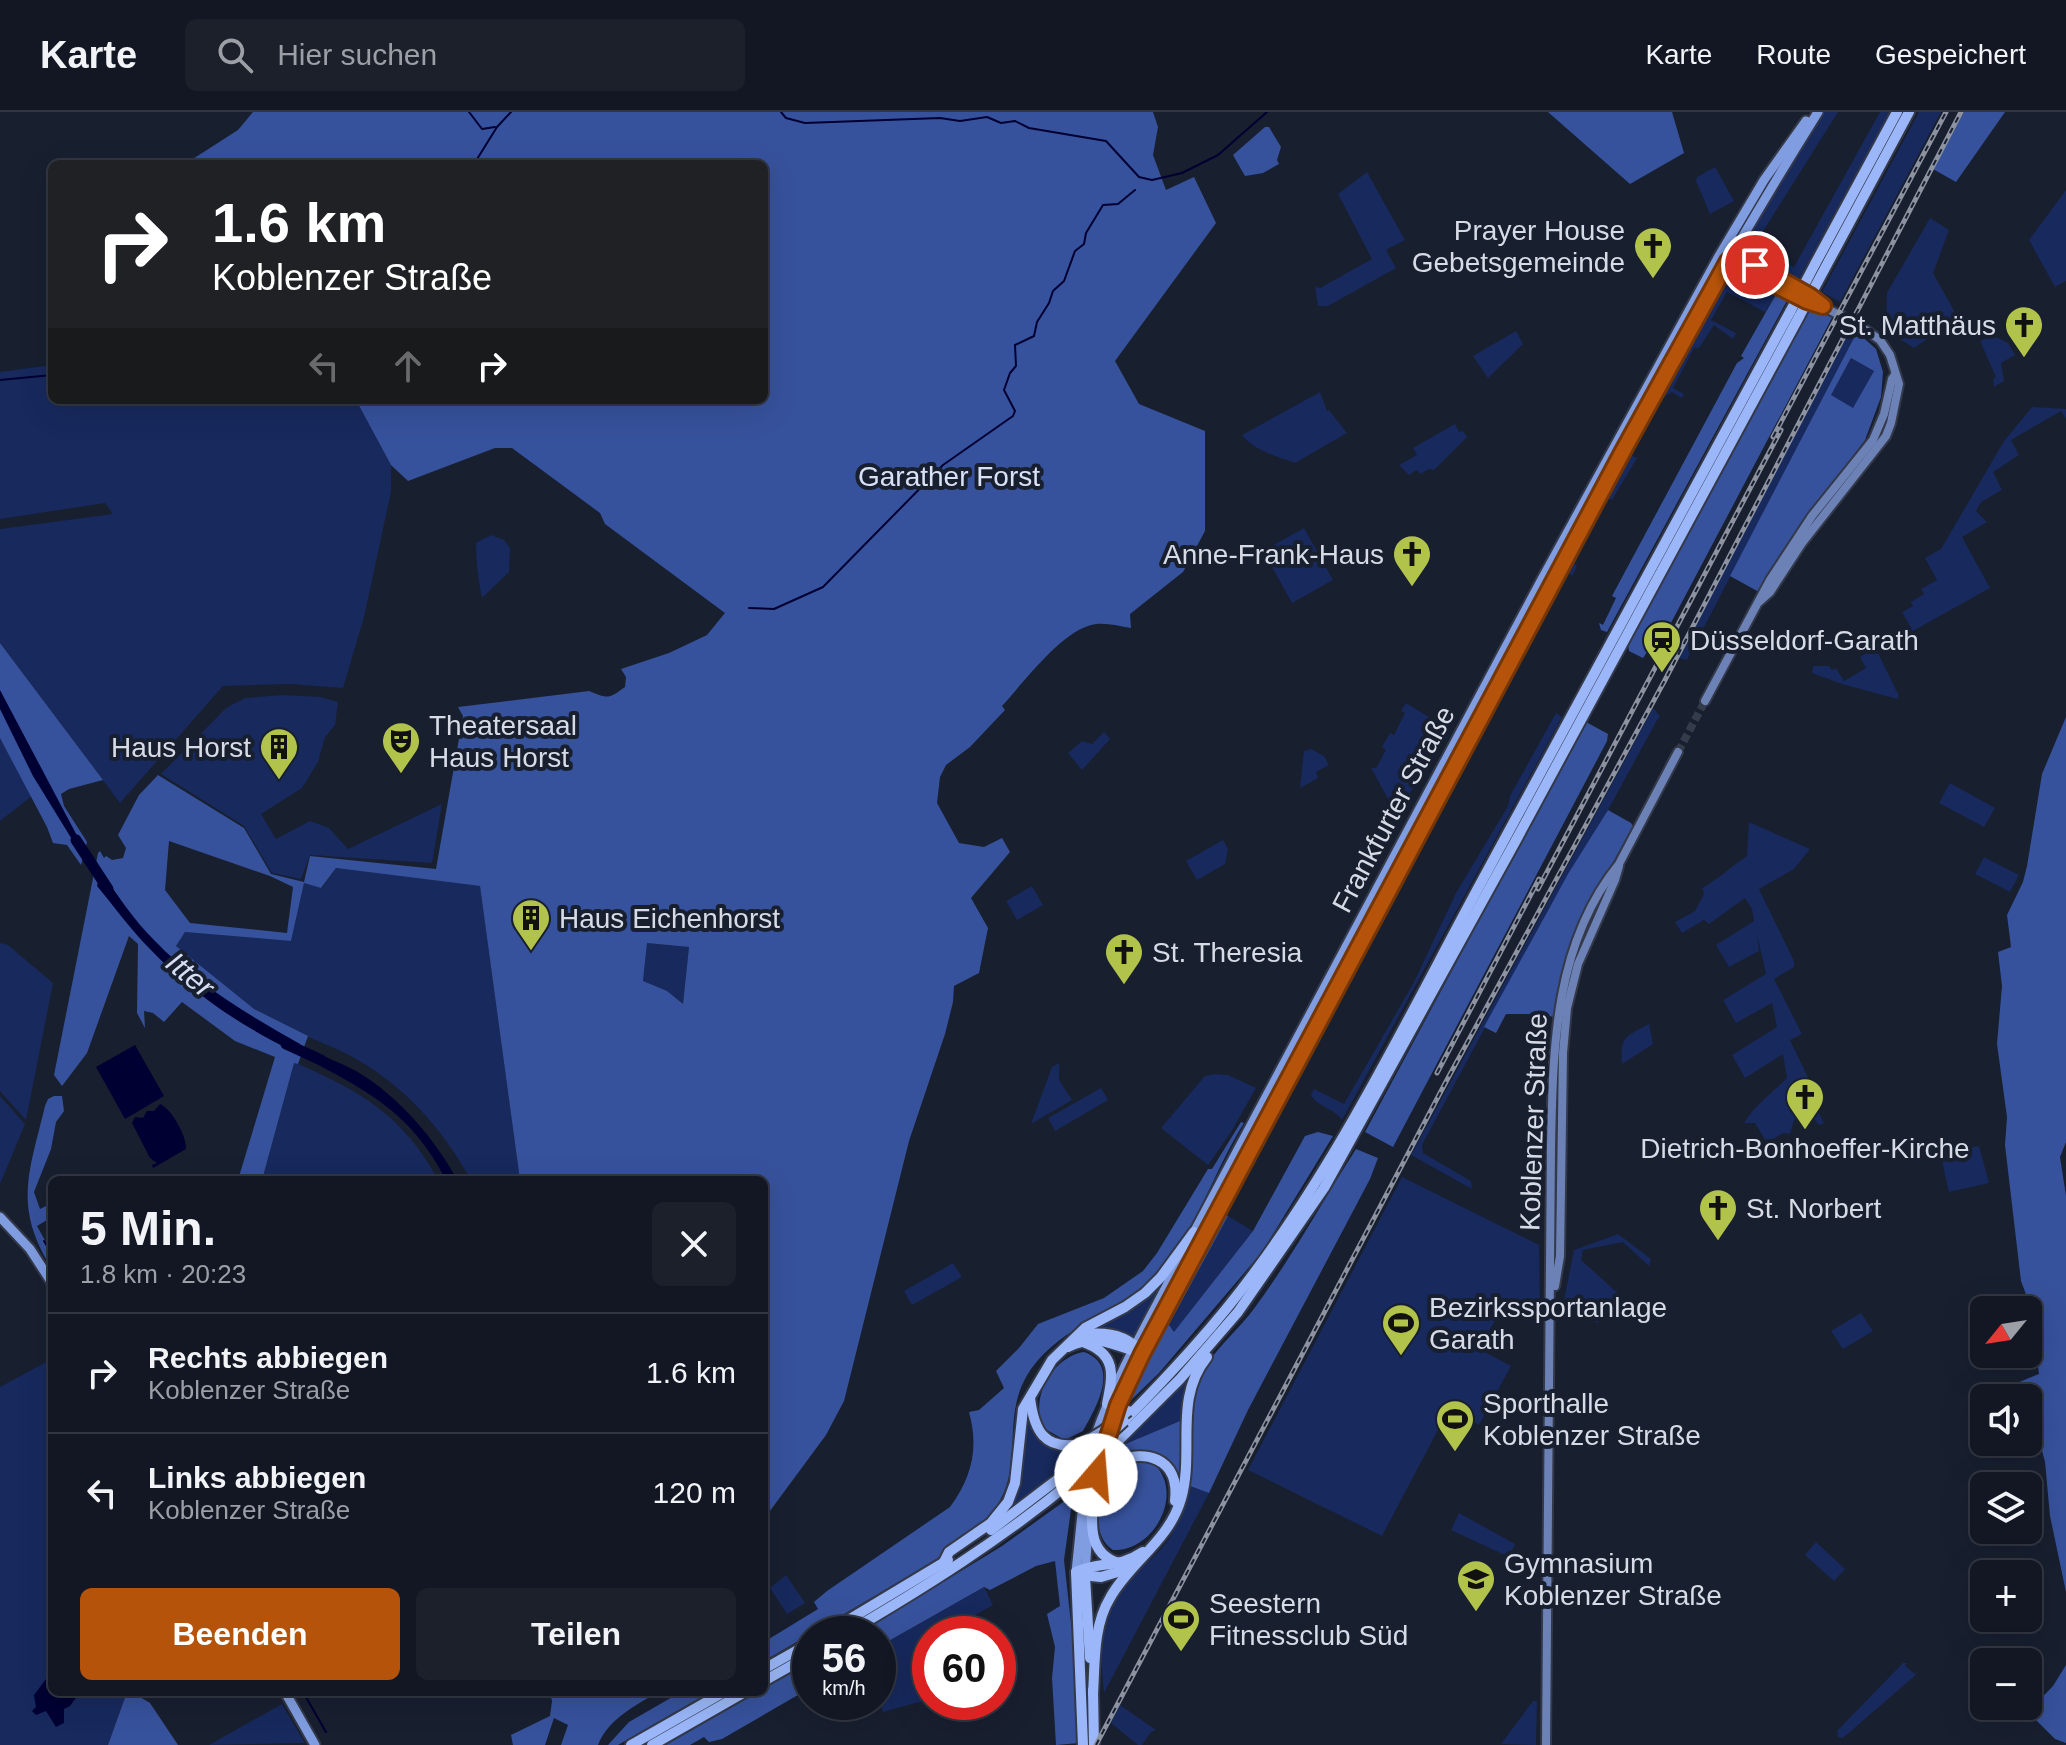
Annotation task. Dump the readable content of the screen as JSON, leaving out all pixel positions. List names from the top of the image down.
{
  "streets": {
    "highway": ["Frankfurter Straße"],
    "main road": ["Koblenzer Straße"]
  },
  "water": ["Itter"],
  "parks": ["Garather Forst"],
  "places": {
    "church": [
      "Prayer House Gebetsgemeinde",
      "St. Matthäus",
      "Anne-Frank-Haus",
      "St. Theresia",
      "Dietrich-Bonhoeffer-Kirche",
      "St. Norbert"
    ],
    "station": ["Düsseldorf-Garath"],
    "theatre": ["Theatersaal Haus Horst"],
    "building": ["Haus Horst", "Haus Eichenhorst"],
    "sports": ["Bezirkssportanlage Garath", "Sporthalle Koblenzer Straße", "Seestern Fitnessclub Süd"],
    "school or university": ["Gymnasium Koblenzer Straße"]
  },
  "north": "bottom left",
  "page": {
    "header": "Karte",
    "search": "Hier suchen",
    "nav": ["Karte", "Route", "Gespeichert"],
    "turn": ["1.6 km", "Koblenzer Straße"],
    "heading": ["5 Min.", "1.8 km · 20:23"],
    "map_buttons": ["+", "−"],
    "list": [
      {
        "name": "Rechts abbiegen",
        "note": "Koblenzer Straße",
        "value": "1.6 km"
      },
      {
        "name": "Links abbiegen",
        "note": "Koblenzer Straße",
        "value": "120 m"
      }
    ],
    "buttons": ["Beenden", "Teilen"],
    "speed": "56 km/h",
    "limit": "60"
  }
}
